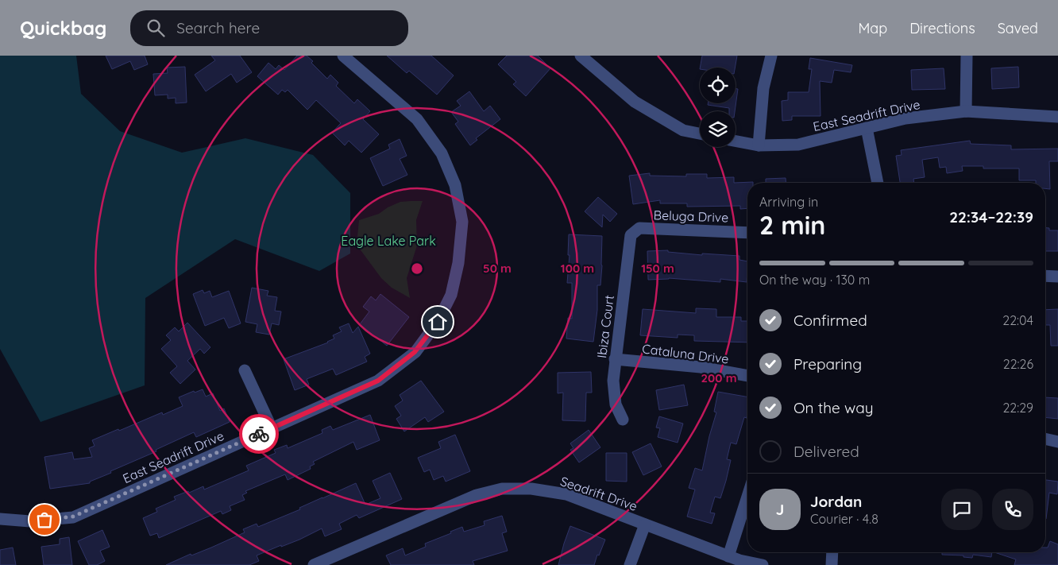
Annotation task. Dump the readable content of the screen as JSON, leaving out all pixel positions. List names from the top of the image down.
{
  "streets": {
    "street": [
      "East Seadrift Drive",
      "Beluga Drive",
      "Ibiza Court",
      "Cataluna Drive",
      "Seadrift Drive"
    ]
  },
  "crossings": [
    ["Beluga Drive", "Ibiza Court"],
    ["Ibiza Court", "Cataluna Drive"]
  ],
  "parks": ["Eagle Lake Park"],
  "page": {
    "header": "Quickbag",
    "search": "Search here",
    "nav": ["Map", "Directions", "Saved"],
    "heading": ["2 min", "Arriving in", "22:34–22:39"],
    "panel": ["Jordan", "Courier · 4.8"],
    "bar": "On the way · 130 m",
    "list": [
      ["Confirmed", "22:04"],
      ["Preparing", "22:26"],
      ["On the way", "22:29"],
      "Delivered"
    ],
    "round": "J"
  },
  "rings": [
    "50 m",
    "100 m",
    "150 m",
    "200 m"
  ]
}
